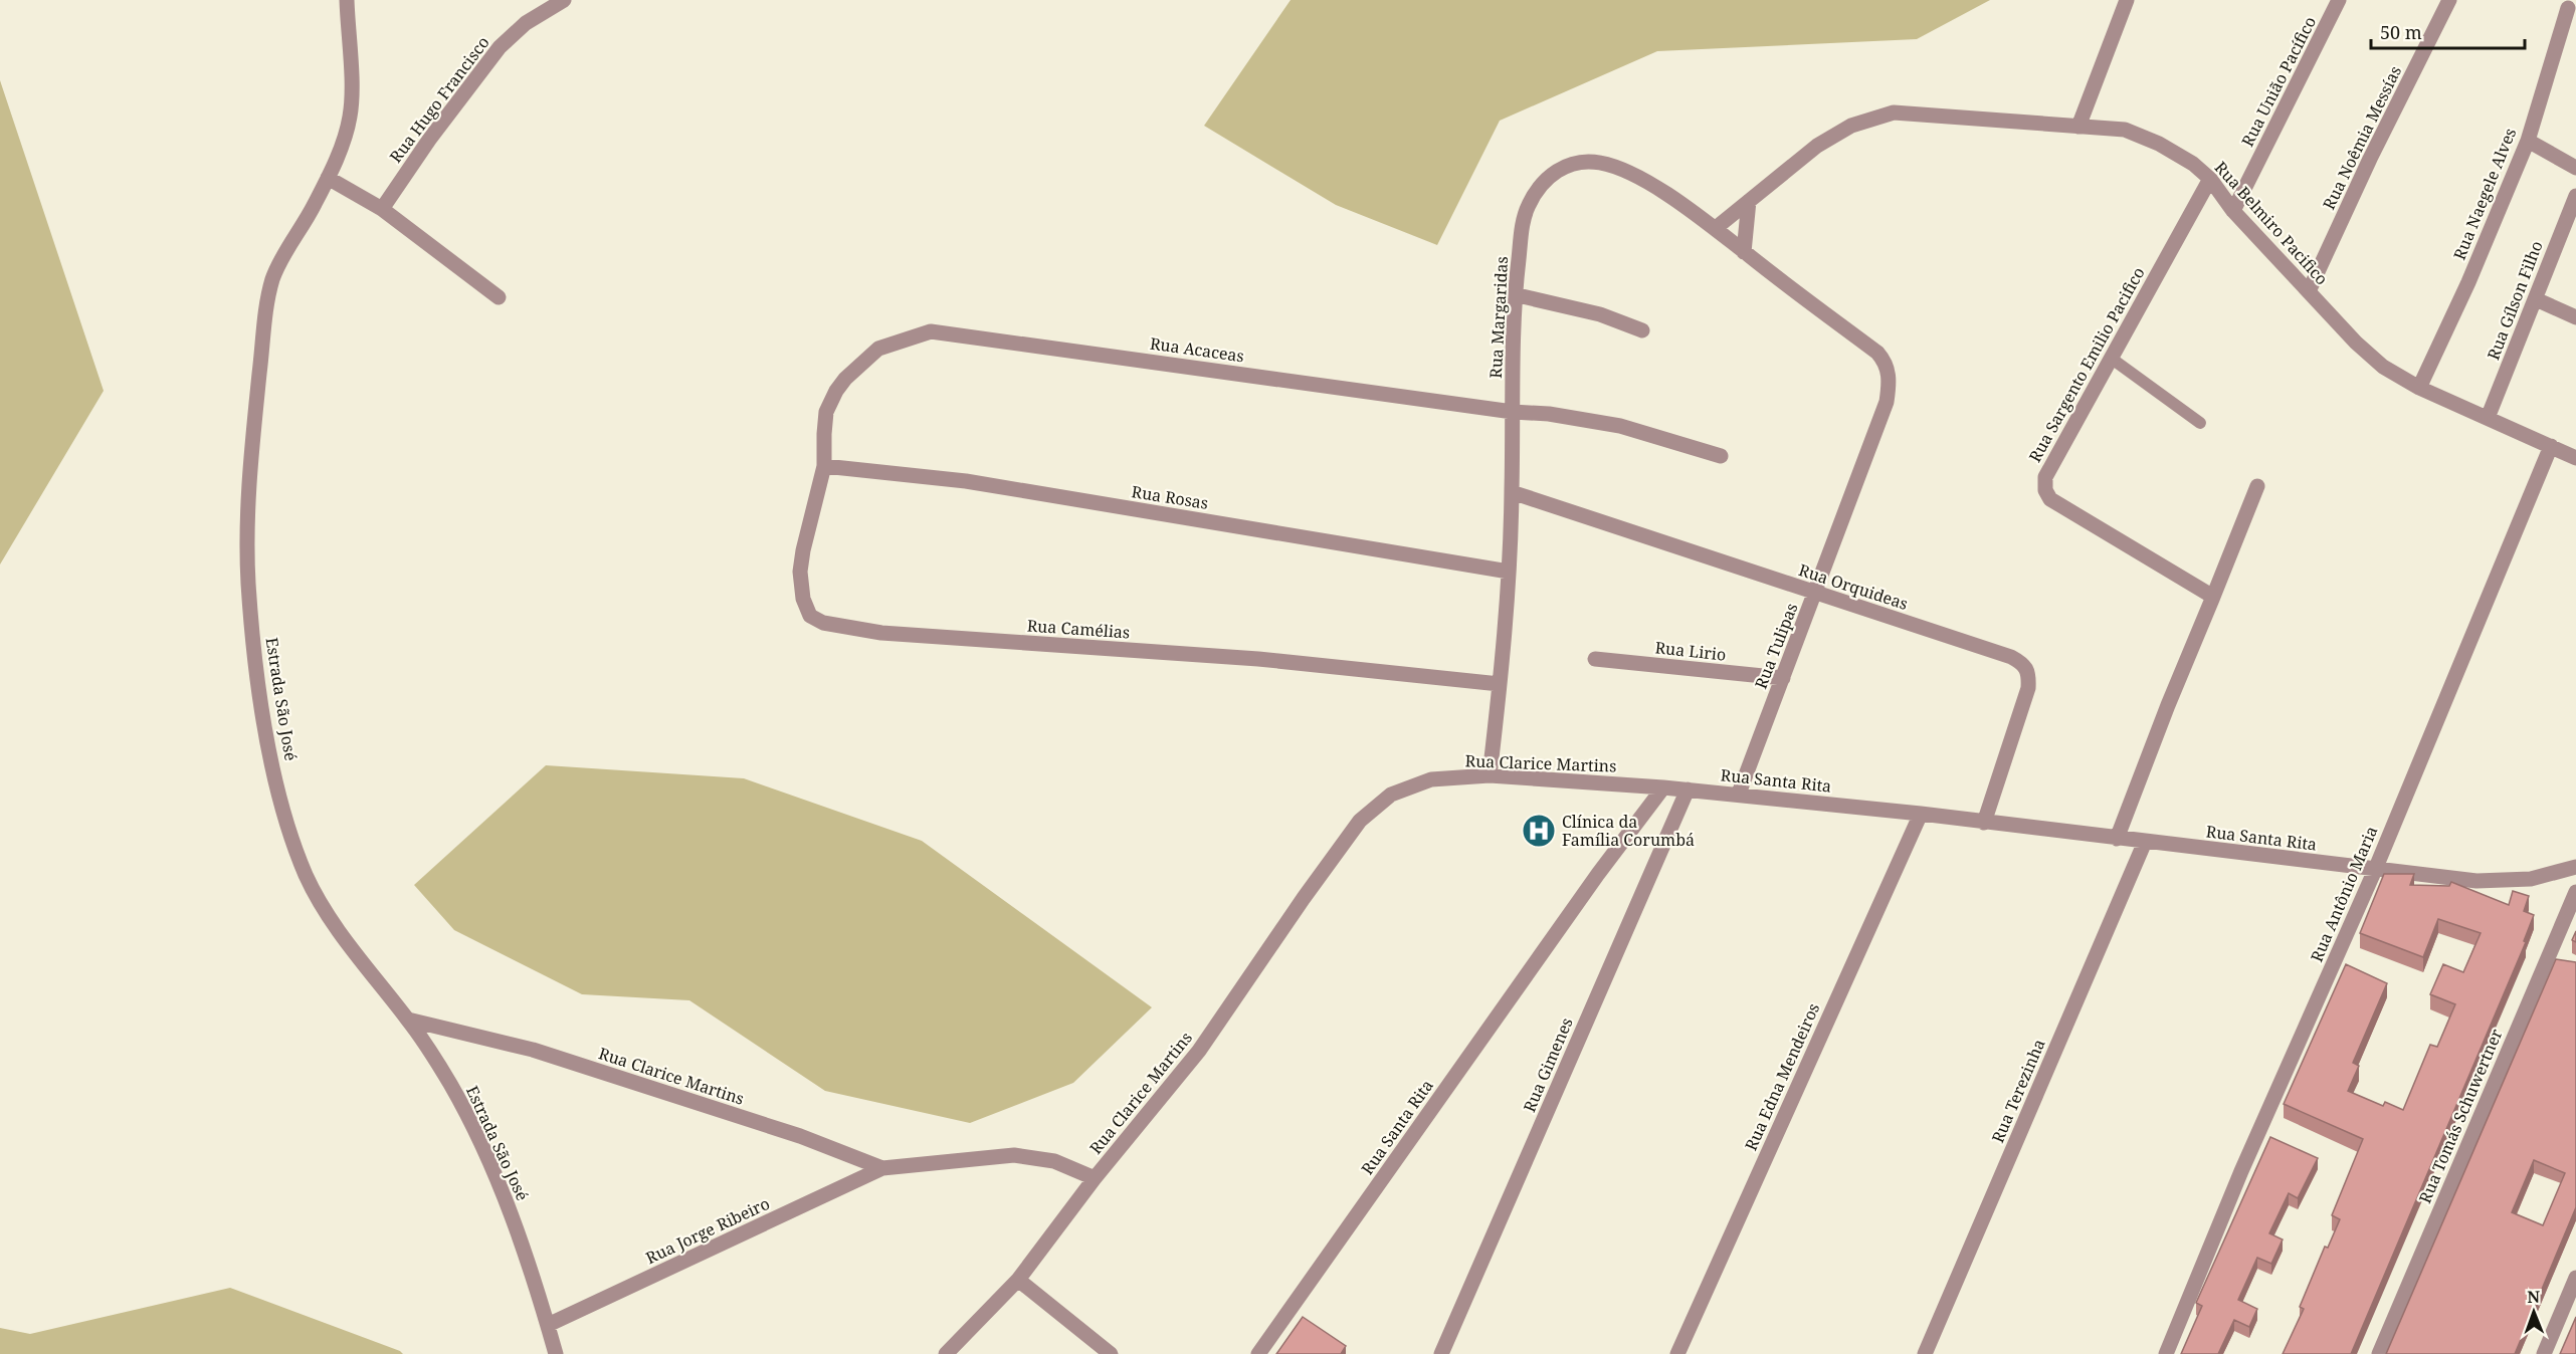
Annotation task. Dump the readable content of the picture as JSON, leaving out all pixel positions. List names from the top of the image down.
{
  "streets": {
    "street": [
      "Rua União Pacífico",
      "Rua Hugo Francisco",
      "Rua Noêmia Messías",
      "Rua Naegele Alves",
      "Rua Belmiro Pacifico",
      "Rua Gílson Filho",
      "Rua Margaridas",
      "Rua Acaceas",
      "Rua Sargento Emilio Pacifico",
      "Rua Rosas",
      "Rua Orquideas",
      "Rua Camélias",
      "Rua Tulipas",
      "Rua Lirio",
      "Estrada São José",
      "Rua Clarice Martins",
      "Rua Santa Rita",
      "Rua Antônio Maria",
      "Rua Gimenes",
      "Rua Edna Mendeiros",
      "Rua Terezinha",
      "Rua Tomás Schuwertner",
      "Rua Jorge Ribeiro"
    ]
  },
  "crossings": [
    ["Rua União Pacífico", "Rua Belmiro Pacifico"],
    ["Rua Noêmia Messías", "Rua Belmiro Pacifico"],
    ["Rua Naegele Alves", "Rua Belmiro Pacifico"],
    ["Rua Belmiro Pacifico", "Rua Gílson Filho"],
    ["Rua Belmiro Pacifico", "Rua Margaridas"],
    ["Rua Belmiro Pacifico", "Rua Sargento Emilio Pacifico"],
    ["Rua Belmiro Pacifico", "Rua Antônio Maria"],
    ["Rua Margaridas", "Rua Acaceas"],
    ["Rua Margaridas", "Rua Rosas"],
    ["Rua Margaridas", "Rua Orquideas"],
    ["Rua Margaridas", "Rua Camélias"],
    ["Rua Margaridas", "Rua Tulipas"],
    ["Rua Margaridas", "Rua Clarice Martins"],
    ["Rua Acaceas", "Rua Camélias"],
    ["Rua Rosas", "Rua Camélias"],
    ["Rua Orquideas", "Rua Tulipas"],
    ["Rua Orquideas", "Rua Santa Rita"],
    ["Rua Tulipas", "Rua Lirio"],
    ["Rua Tulipas", "Rua Santa Rita"],
    ["Estrada São José", "Rua Clarice Martins"],
    ["Estrada São José", "Rua Jorge Ribeiro"],
    ["Rua Clarice Martins", "Rua Santa Rita"],
    ["Rua Clarice Martins", "Rua Jorge Ribeiro"],
    ["Rua Santa Rita", "Rua Antônio Maria"],
    ["Rua Santa Rita", "Rua Gimenes"],
    ["Rua Santa Rita", "Rua Edna Mendeiros"],
    ["Rua Santa Rita", "Rua Terezinha"]
  ],
  "places": {
    "hospital": ["Clínica da Família Corumbá"]
  },
  "scale_bar": "50 m",
  "north": "top"
}
